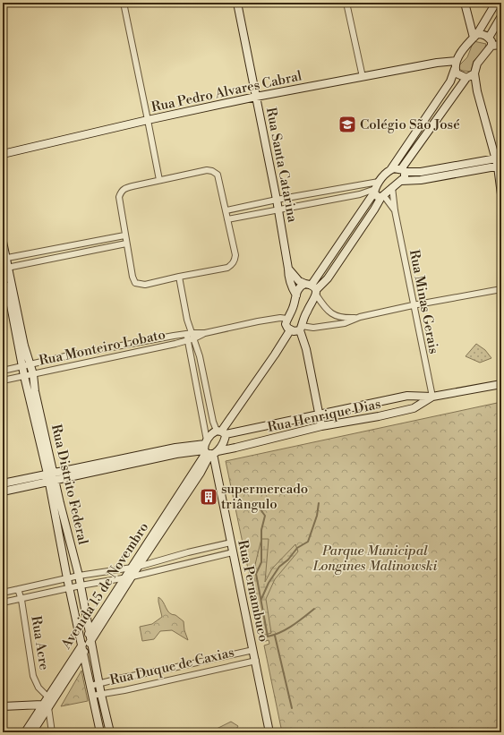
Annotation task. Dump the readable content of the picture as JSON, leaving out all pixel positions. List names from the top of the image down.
{
  "streets": {
    "street": [
      "Rua Pedro Alvares Cabral",
      "Rua Santa Catarina",
      "Rua Minas Gerais",
      "Rua Monteiro Lobato",
      "Rua Henrique Dias",
      "Rua Distrito Federal",
      "Avenida 15 de Novembro",
      "Rua Pernambuco",
      "Rua Acre",
      "Rua Duque de Caxias"
    ]
  },
  "crossings": [
    ["Rua Pedro Alvares Cabral", "Rua Santa Catarina"],
    ["Rua Minas Gerais", "Rua Henrique Dias"],
    ["Rua Monteiro Lobato", "Rua Distrito Federal"],
    ["Rua Monteiro Lobato", "Rua Pernambuco"],
    ["Rua Henrique Dias", "Rua Distrito Federal"],
    ["Rua Henrique Dias", "Avenida 15 de Novembro"],
    ["Rua Henrique Dias", "Rua Pernambuco"],
    ["Rua Distrito Federal", "Avenida 15 de Novembro"],
    ["Rua Distrito Federal", "Rua Duque de Caxias"],
    ["Avenida 15 de Novembro", "Rua Pernambuco"],
    ["Avenida 15 de Novembro", "Rua Acre"],
    ["Rua Pernambuco", "Rua Duque de Caxias"]
  ],
  "parks": ["Parque Municipal Longines Malinowski"],
  "places": {
    "school or university": ["Colégio São José"],
    "building": ["supermercado triângulo"]
  }
}
